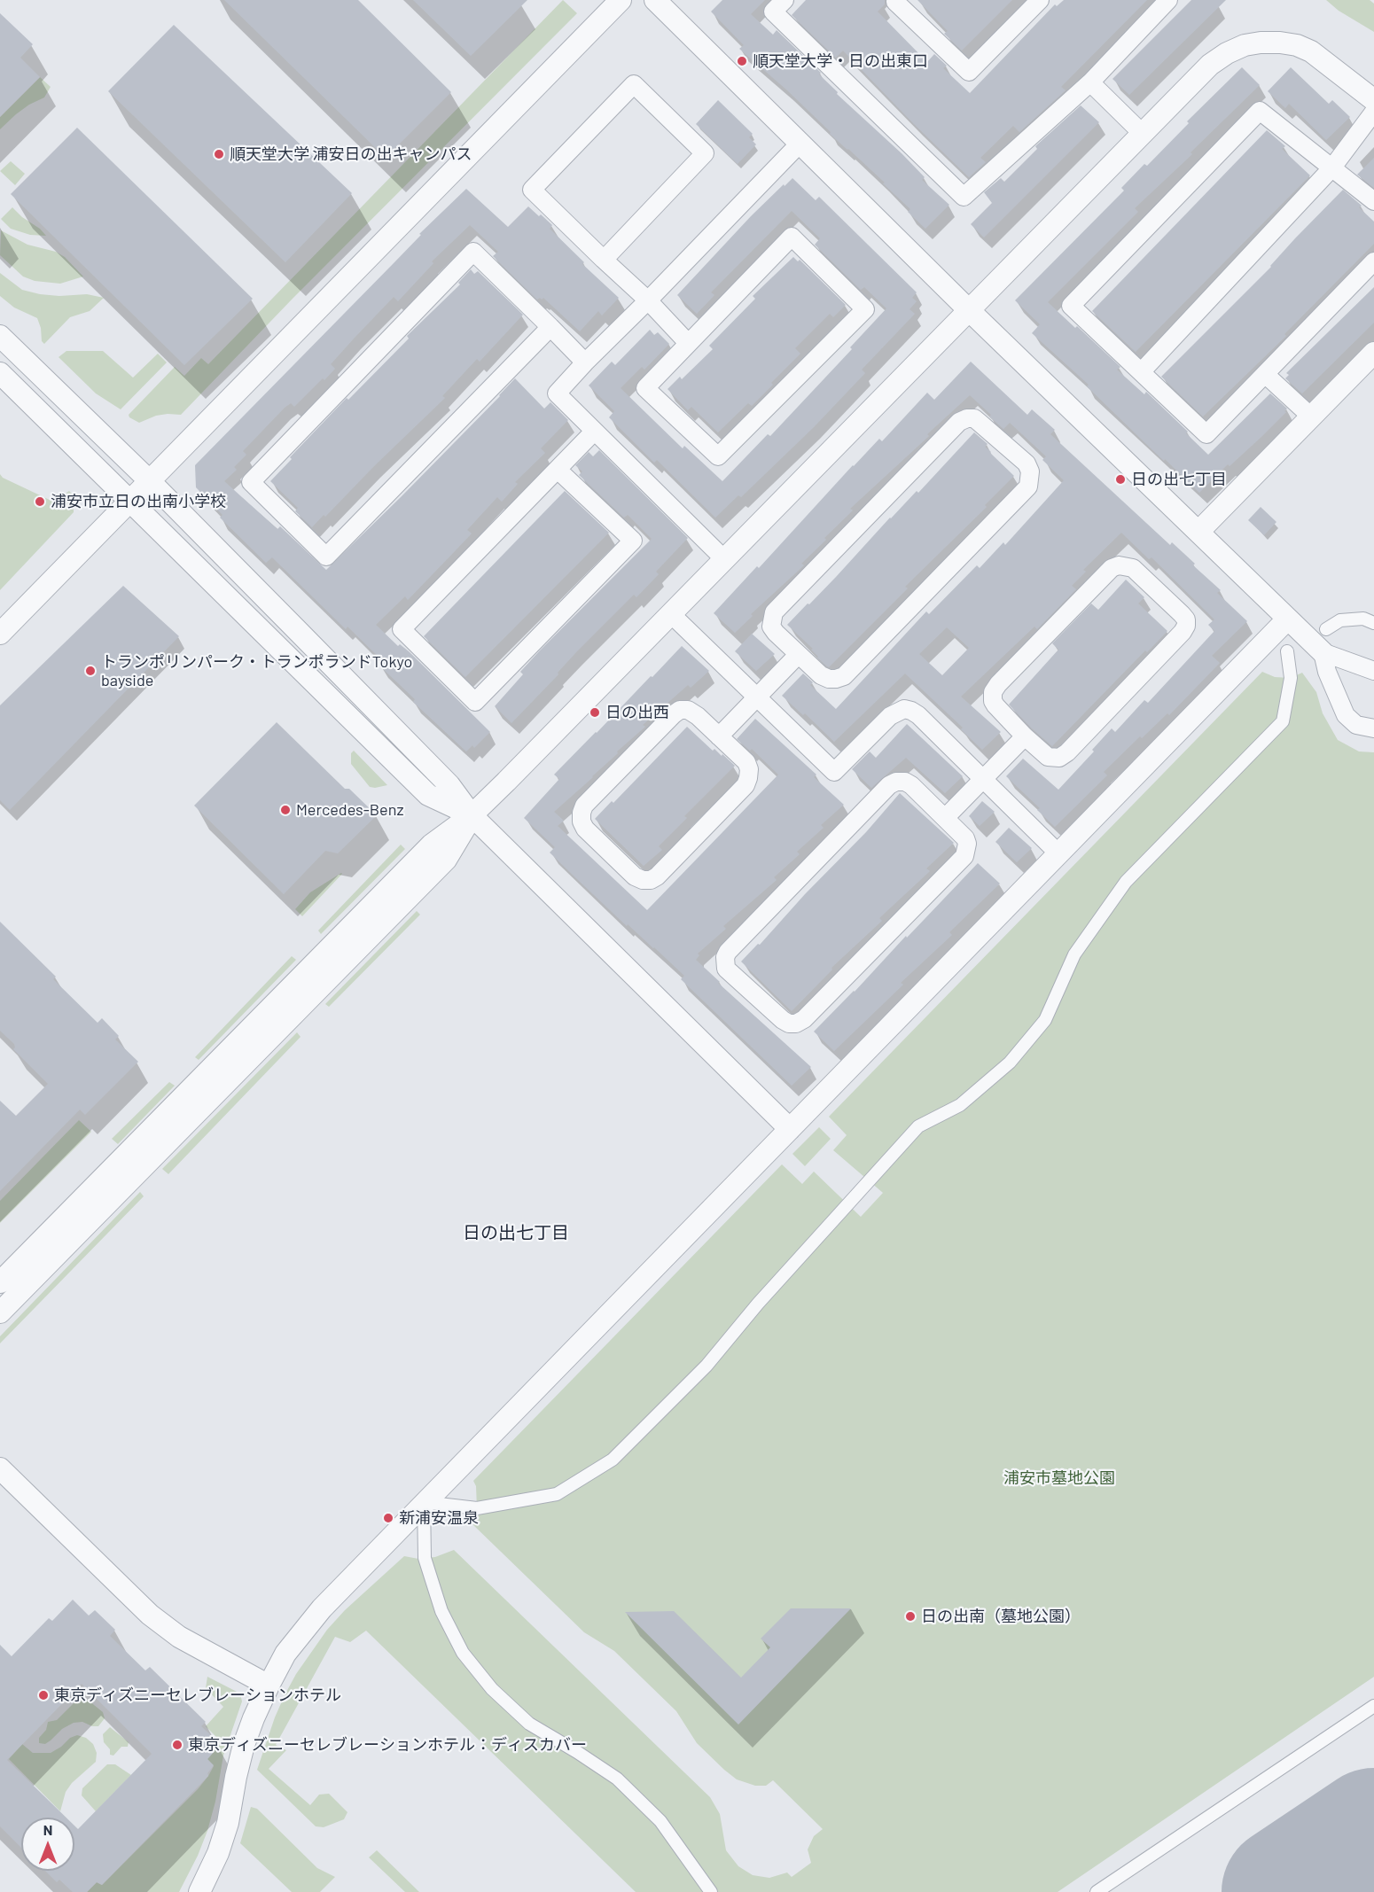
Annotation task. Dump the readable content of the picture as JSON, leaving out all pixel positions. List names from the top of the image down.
{
  "districts": ["日の出七丁目"],
  "parks": ["浦安市墓地公園"],
  "places": [
    "順天堂大学・日の出東口",
    "順天堂大学 浦安日の出キャンパス",
    "日の出七丁目",
    "浦安市立日の出南小学校",
    "トランポリンパーク・トランポランドTokyo bayside",
    "日の出西",
    "Mercedes-Benz",
    "新浦安温泉",
    "日の出南（墓地公園）",
    "東京ディズニーセレブレーションホテル",
    "東京ディズニーセレブレーションホテル：ディスカバー"
  ],
  "north": "top"
}
